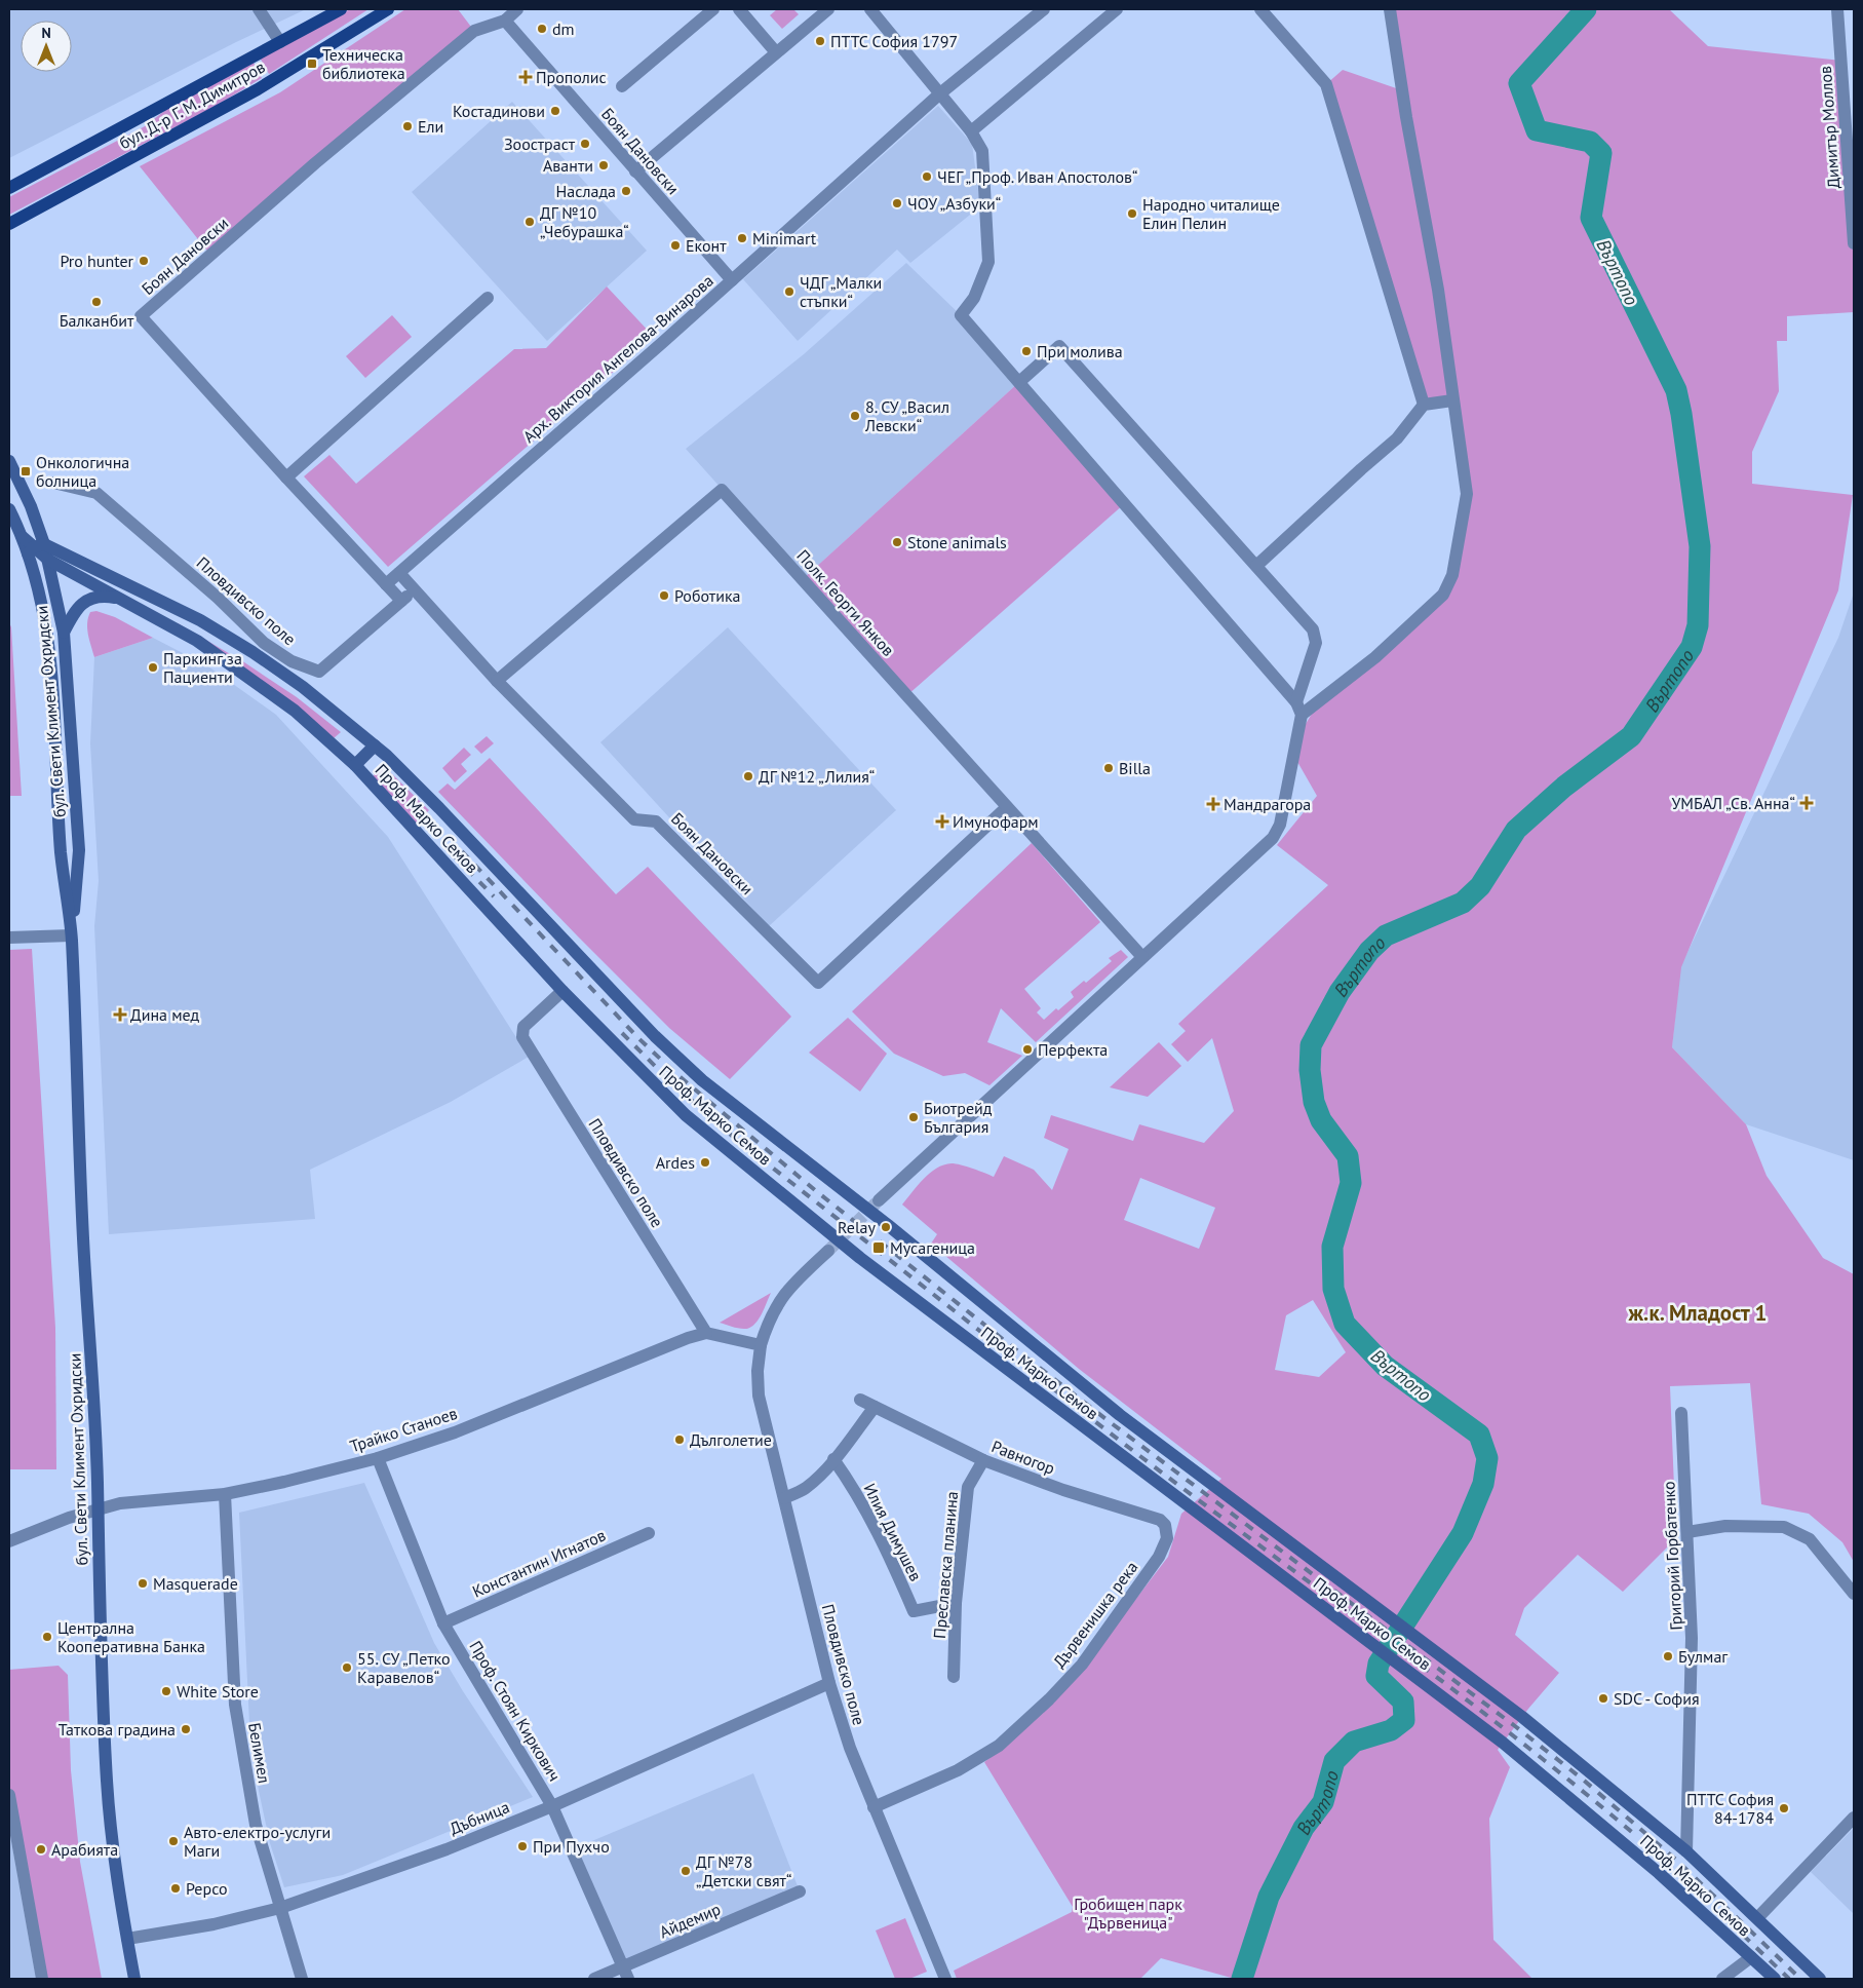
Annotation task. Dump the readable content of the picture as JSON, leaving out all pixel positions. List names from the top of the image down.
{
  "streets": {
    "main road": ["бул. Д-р Г. М. Димитров", "бул. Свети Климент Охридски", "Проф. Марко Семов"],
    "street": [
      "Димитър Моллов",
      "Боян Дановски",
      "Арх. Виктория Ангелова-Винарова",
      "Пловдивско поле",
      "Полк. Георги Янков",
      "Трайко Станоев",
      "Равногор",
      "Илия Димушев",
      "Григорий Горбатенко",
      "Константин Игнатов",
      "Преславска планина",
      "Дървенишка река",
      "Проф. Стоян Киркович",
      "Белимел",
      "Дъбница",
      "Айдемир"
    ]
  },
  "crossings": [
    ["Боян Дановски", "Арх. Виктория Ангелова-Винарова"],
    ["Боян Дановски", "Пловдивско поле"],
    ["Боян Дановски", "Полк. Георги Янков"],
    ["Пловдивско поле", "Проф. Марко Семов"],
    ["Пловдивско поле", "Трайко Станоев"],
    ["Пловдивско поле", "Дървенишка река"],
    ["Пловдивско поле", "Дъбница"],
    ["бул. Свети Климент Охридски", "Проф. Марко Семов"],
    ["бул. Свети Климент Охридски", "Трайко Станоев"],
    ["бул. Свети Климент Охридски", "Дъбница"],
    ["Проф. Марко Семов", "Григорий Горбатенко"],
    ["Трайко Станоев", "Проф. Стоян Киркович"],
    ["Трайко Станоев", "Белимел"],
    ["Равногор", "Преславска планина"],
    ["Равногор", "Дървенишка река"],
    ["Илия Димушев", "Преславска планина"],
    ["Константин Игнатов", "Проф. Стоян Киркович"],
    ["Проф. Стоян Киркович", "Дъбница"],
    ["Проф. Стоян Киркович", "Айдемир"],
    ["Белимел", "Дъбница"]
  ],
  "districts": ["ж.к. Младост 1"],
  "water": ["Въртопо"],
  "parks": ["Гробищен парк \"Дървеница\""],
  "places": {
    "other": [
      "dm",
      "ПТТС София 1797",
      "Костадинови",
      "Ели",
      "Зоостраст",
      "Аванти",
      "ЧЕГ „Проф. Иван Апостолов“",
      "Наслада",
      "ЧОУ „Азбуки“",
      "Народно читалище Елин Пелин",
      "ДГ №10 „Чебурашка“",
      "Minimart",
      "Еконт",
      "Pro hunter",
      "ЧДГ „Малки стъпки“",
      "Балканбит",
      "При молива",
      "8. СУ „Васил Левски“",
      "Stone animals",
      "Роботика",
      "Паркинг за Пациенти",
      "Billa",
      "ДГ №12 „Лилия“",
      "Перфекта",
      "Биотрейд България",
      "Ardes",
      "Relay",
      "Дълголетие",
      "Masquerade",
      "Централна Кооперативна Банка",
      "Булмаг",
      "55. СУ „Петко Каравелов“",
      "White Store",
      "SDC - София",
      "Таткова градина",
      "ПТТС София 84-1784",
      "Авто-електро-услуги Маги",
      "При Пухчо",
      "Арабията",
      "ДГ №78 „Детски свят“",
      "Pepco"
    ],
    "transit": ["Техническа библиотека", "Онкологична болница", "Мусагеница"],
    "health": [
      "Прополис",
      "УМБАЛ „Св. Анна“",
      "Мандрагора",
      "Имунофарм",
      "Дина мед"
    ]
  },
  "north": "top"
}
